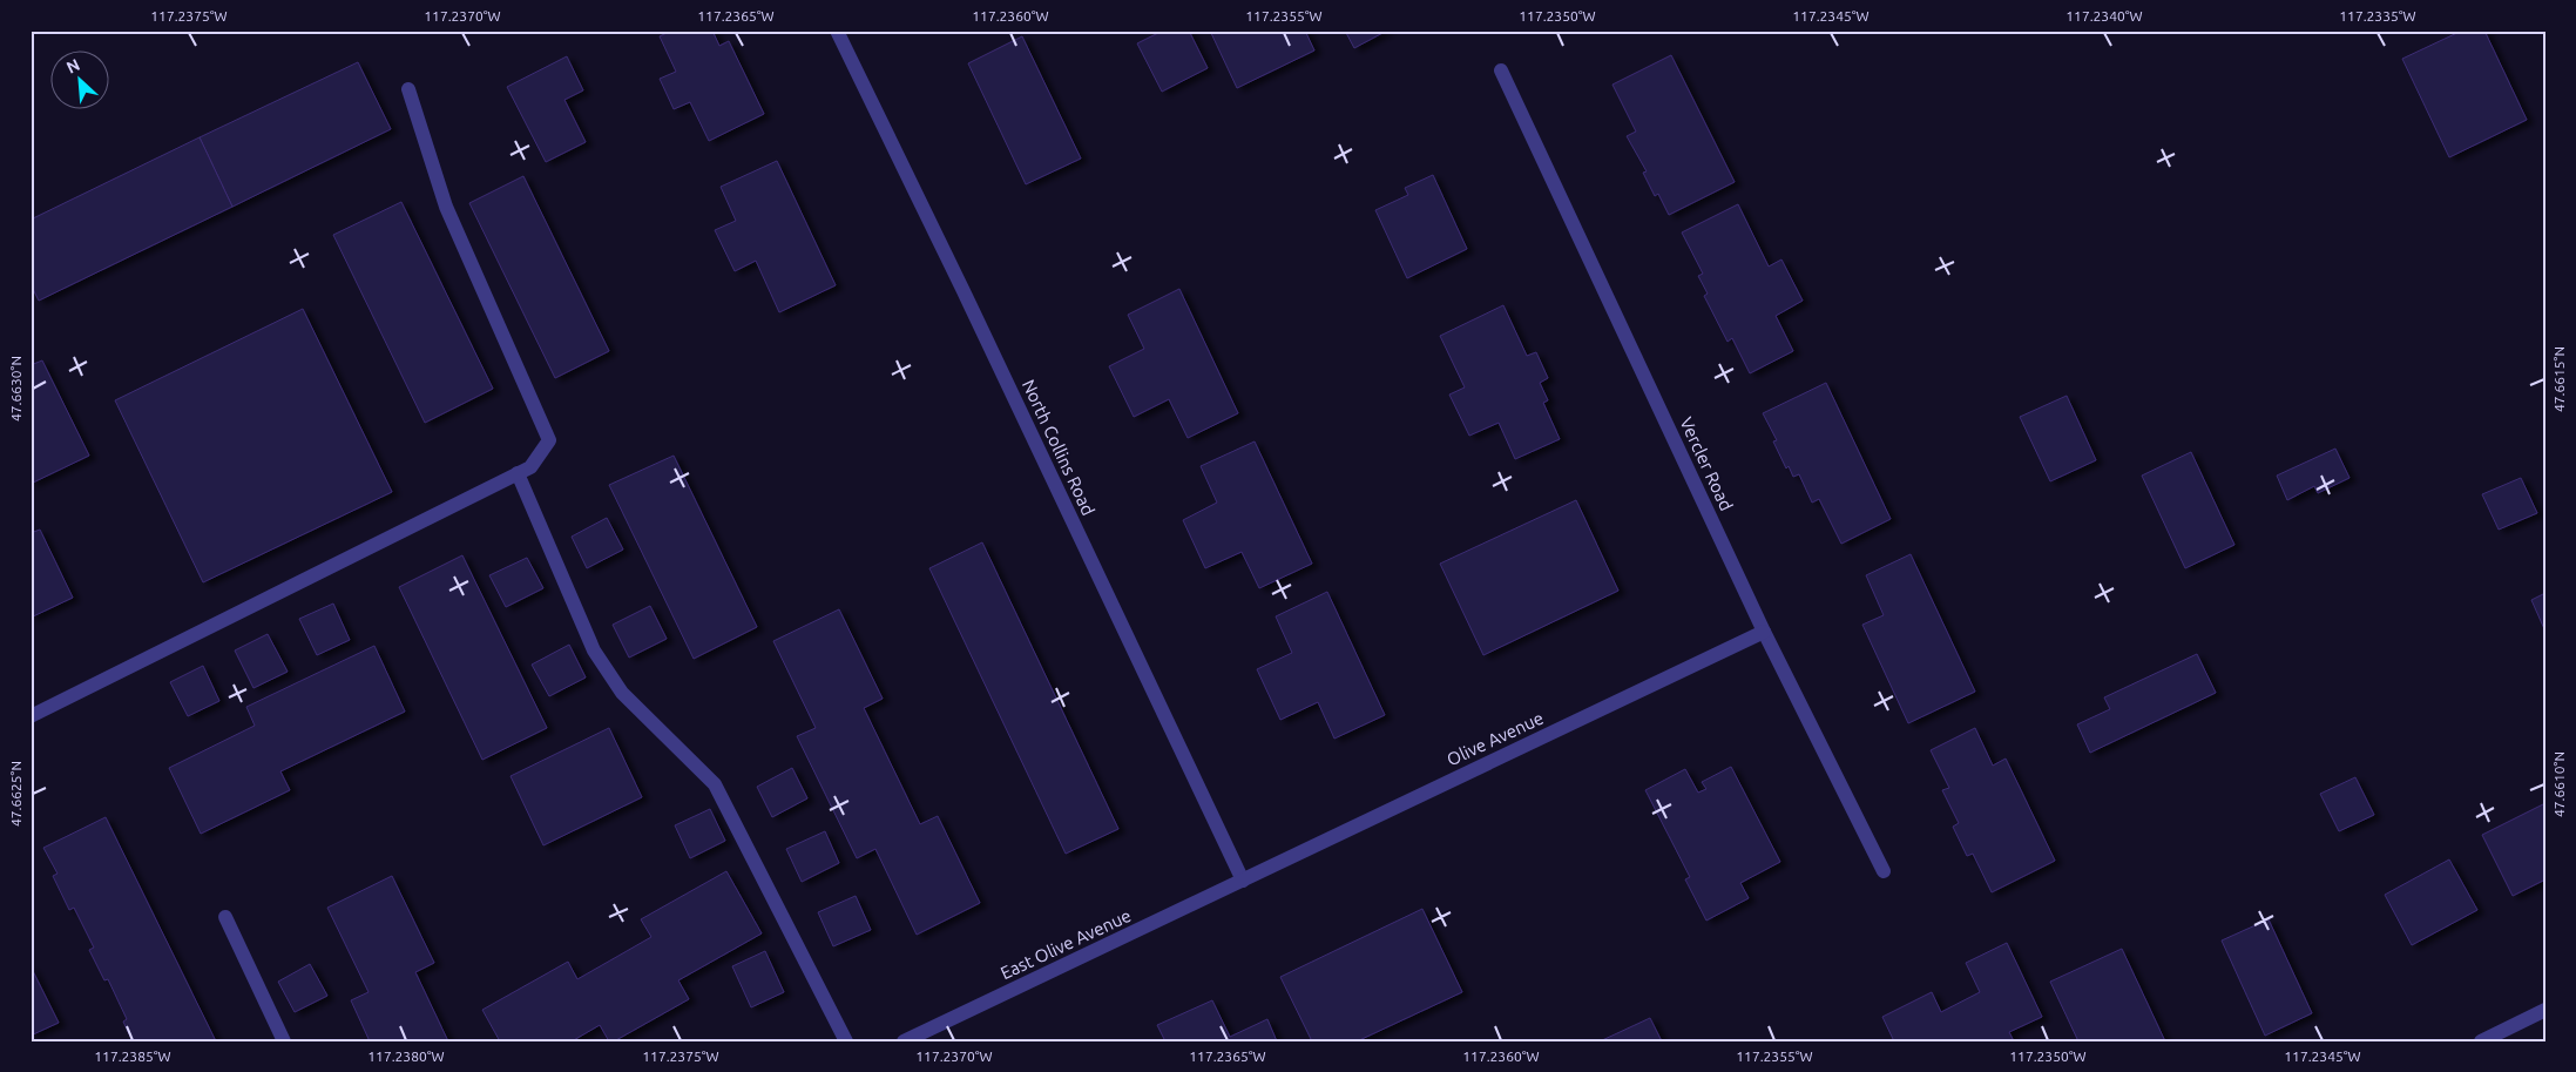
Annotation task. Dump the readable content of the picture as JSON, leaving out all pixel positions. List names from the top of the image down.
{
  "streets": {
    "street": [
      "North Collins Road",
      "Vercler Road",
      "Olive Avenue",
      "East Olive Avenue"
    ]
  },
  "crossings": [
    ["North Collins Road", "Olive Avenue"],
    ["North Collins Road", "East Olive Avenue"],
    ["Vercler Road", "Olive Avenue"],
    ["Olive Avenue", "East Olive Avenue"]
  ],
  "north": "top left",
  "coordinates": [
    "117.2375°W",
    "117.2370°W",
    "117.2365°W",
    "117.2360°W",
    "117.2355°W",
    "117.2350°W",
    "117.2345°W",
    "117.2340°W",
    "117.2335°W",
    "47.6615°N",
    "47.6630°N",
    "47.6610°N",
    "47.6625°N",
    "117.2385°W",
    "117.2380°W"
  ]
}
